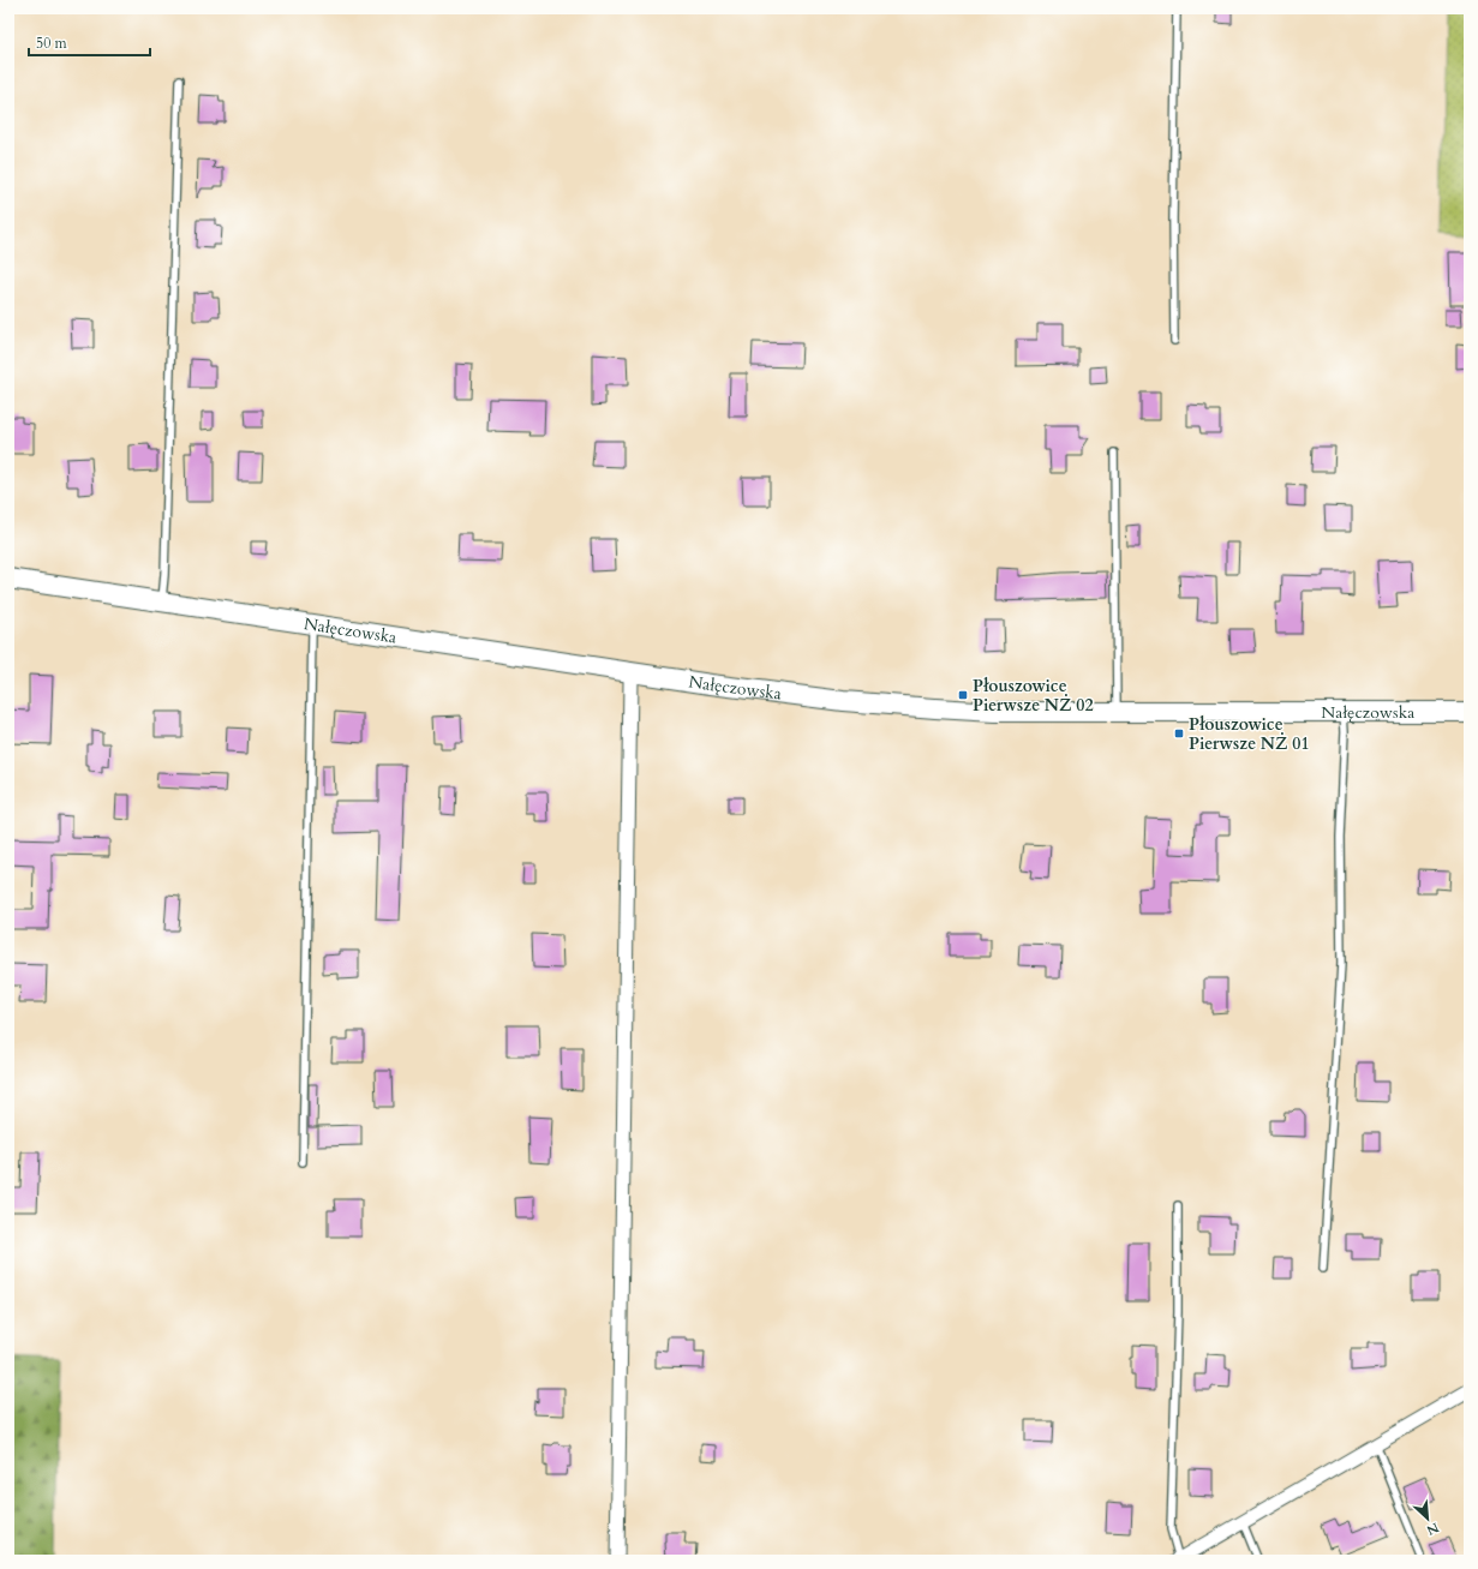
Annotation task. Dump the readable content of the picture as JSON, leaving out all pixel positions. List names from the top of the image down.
{
  "streets": {
    "main road": ["Nałęczowska"]
  },
  "places": {
    "transit": ["Płouszowice Pierwsze NŻ 02", "Płouszowice Pierwsze NŻ 01"]
  },
  "scale_bar": "50 m",
  "north": "bottom right"
}
